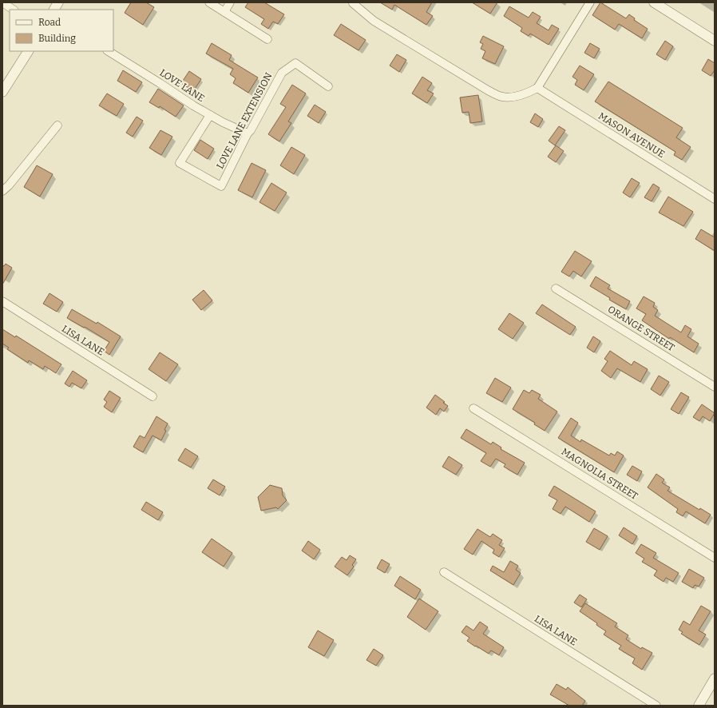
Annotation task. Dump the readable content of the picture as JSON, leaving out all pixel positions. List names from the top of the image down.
{
  "streets": {
    "street": [
      "LOVE LANE",
      "LOVE LANE EXTENSION",
      "MASON AVENUE",
      "ORANGE STREET",
      "LISA LANE",
      "MAGNOLIA STREET"
    ]
  },
  "crossings": [
    ["LOVE LANE", "LOVE LANE EXTENSION"]
  ],
  "legend": ["Road", "Building"]
}
